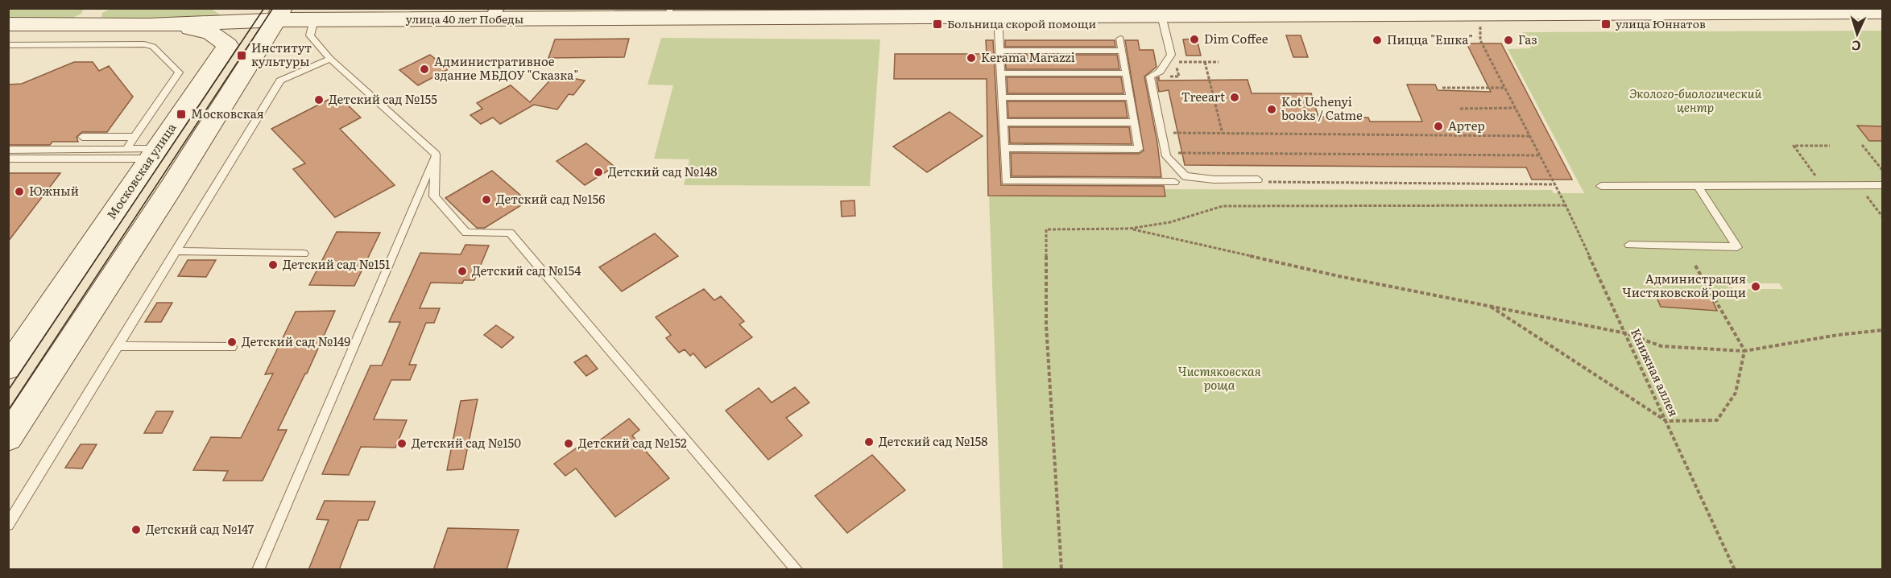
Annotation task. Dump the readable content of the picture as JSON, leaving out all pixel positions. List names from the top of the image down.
{
  "streets": {
    "main road": ["улица 40 лет Победы", "Московская улица"],
    "path": ["Книжная аллея"]
  },
  "crossings": [
    ["улица 40 лет Победы", "Московская улица"]
  ],
  "parks": ["Эколого-биологический центр", "Чистяковская роща"],
  "places": {
    "transit": [
      "Больница скорой помощи",
      "улица Юннатов",
      "Институт культуры",
      "Московская"
    ],
    "other": [
      "Dim Coffee",
      "Пицца \"Ешка\"",
      "Газ",
      "Kerama Marazzi",
      "Административное здание МБДОУ \"Сказка\"",
      "Treeart",
      "Детский сад №155",
      "Kot Uchenyi books / Catme",
      "Артер",
      "Детский сад №148",
      "Южный",
      "Детский сад №156",
      "Детский сад №151",
      "Детский сад №154",
      "Администрация Чистяковской рощи",
      "Детский сад №149",
      "Детский сад №158",
      "Детский сад №150",
      "Детский сад №152",
      "Детский сад №147"
    ]
  },
  "north": "bottom"
}
